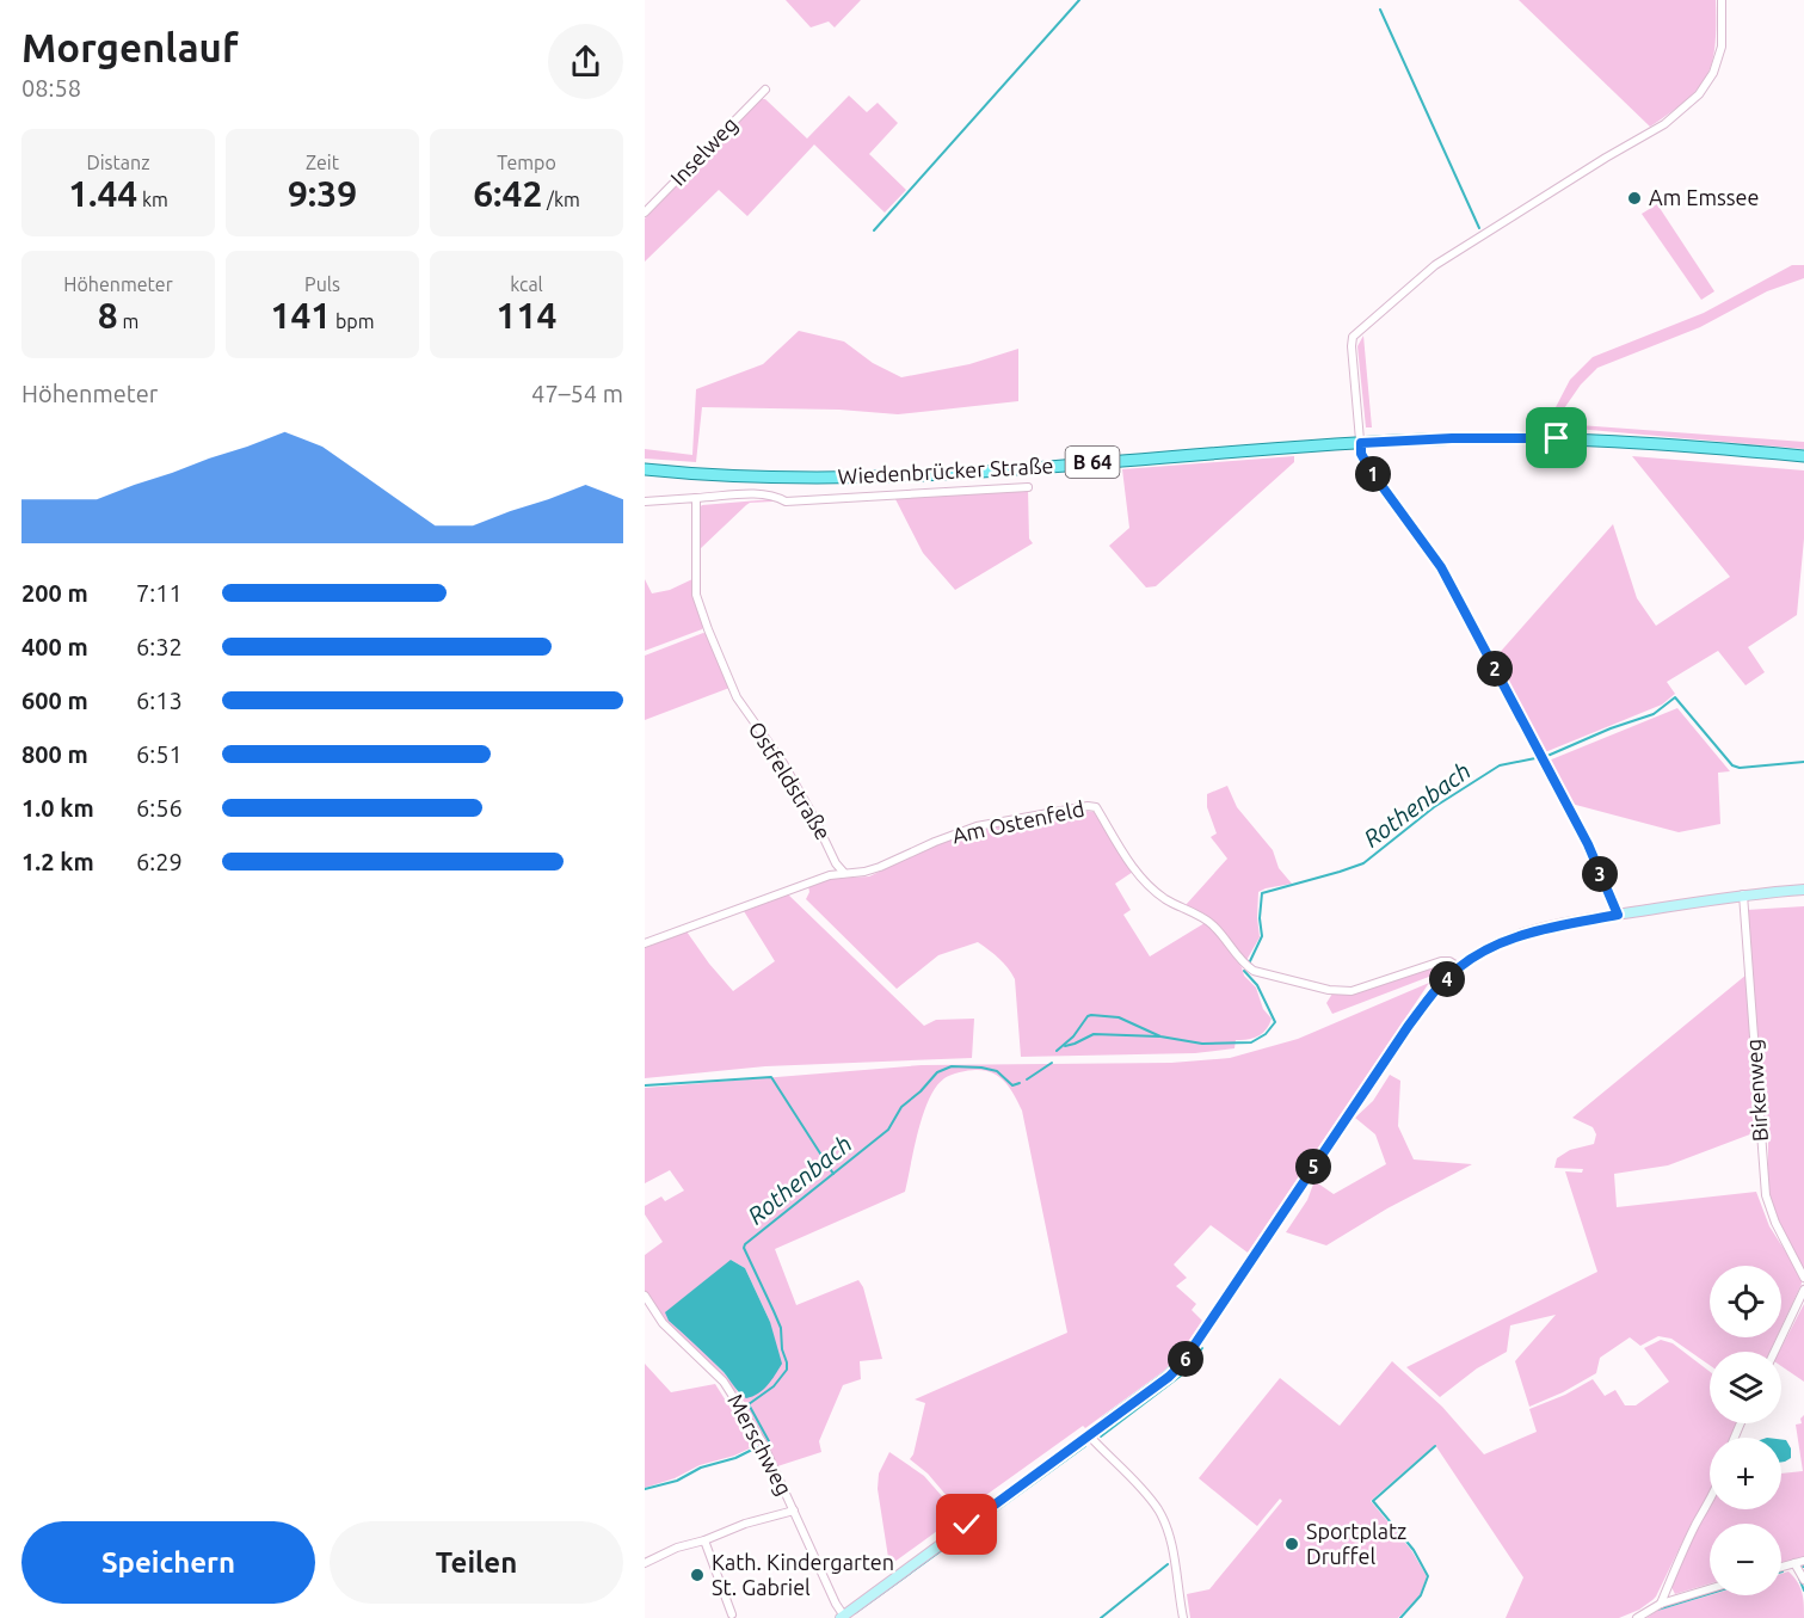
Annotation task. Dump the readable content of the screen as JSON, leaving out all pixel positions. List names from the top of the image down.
{
  "streets": {
    "main road": ["B 64", "Wiedenbrücker Straße"],
    "street": [
      "Inselweg",
      "Ostfeldstraße",
      "Am Ostenfeld",
      "Birkenweg",
      "Merschweg"
    ]
  },
  "crossings": [
    ["Ostfeldstraße", "Am Ostenfeld"]
  ],
  "water": ["Rothenbach"],
  "places": ["Am Emssee", "Sportplatz Druffel", "Kath. Kindergarten St. Gabriel"],
  "page": {
    "heading": ["Morgenlauf", "08:58"],
    "stats": [
      ["Distanz", "1.44 km"],
      ["Zeit", "9:39"],
      ["Tempo", "6:42 /km"],
      ["Höhenmeter", "8 m"],
      ["Puls", "141 bpm"],
      ["kcal", "114"]
    ],
    "chart": ["Höhenmeter", "47–54 m"],
    "pins": [
      "1",
      "2",
      "3",
      "4",
      "5",
      "6"
    ],
    "list": [
      {
        "name": "200 m",
        "note": "7:11"
      },
      {
        "name": "400 m",
        "note": "6:32"
      },
      {
        "name": "600 m",
        "note": "6:13"
      },
      {
        "name": "800 m",
        "note": "6:51"
      },
      {
        "name": "1.0 km",
        "note": "6:56"
      },
      {
        "name": "1.2 km",
        "note": "6:29"
      }
    ],
    "map_buttons": ["+", "−"],
    "buttons": ["Speichern", "Teilen"]
  }
}
